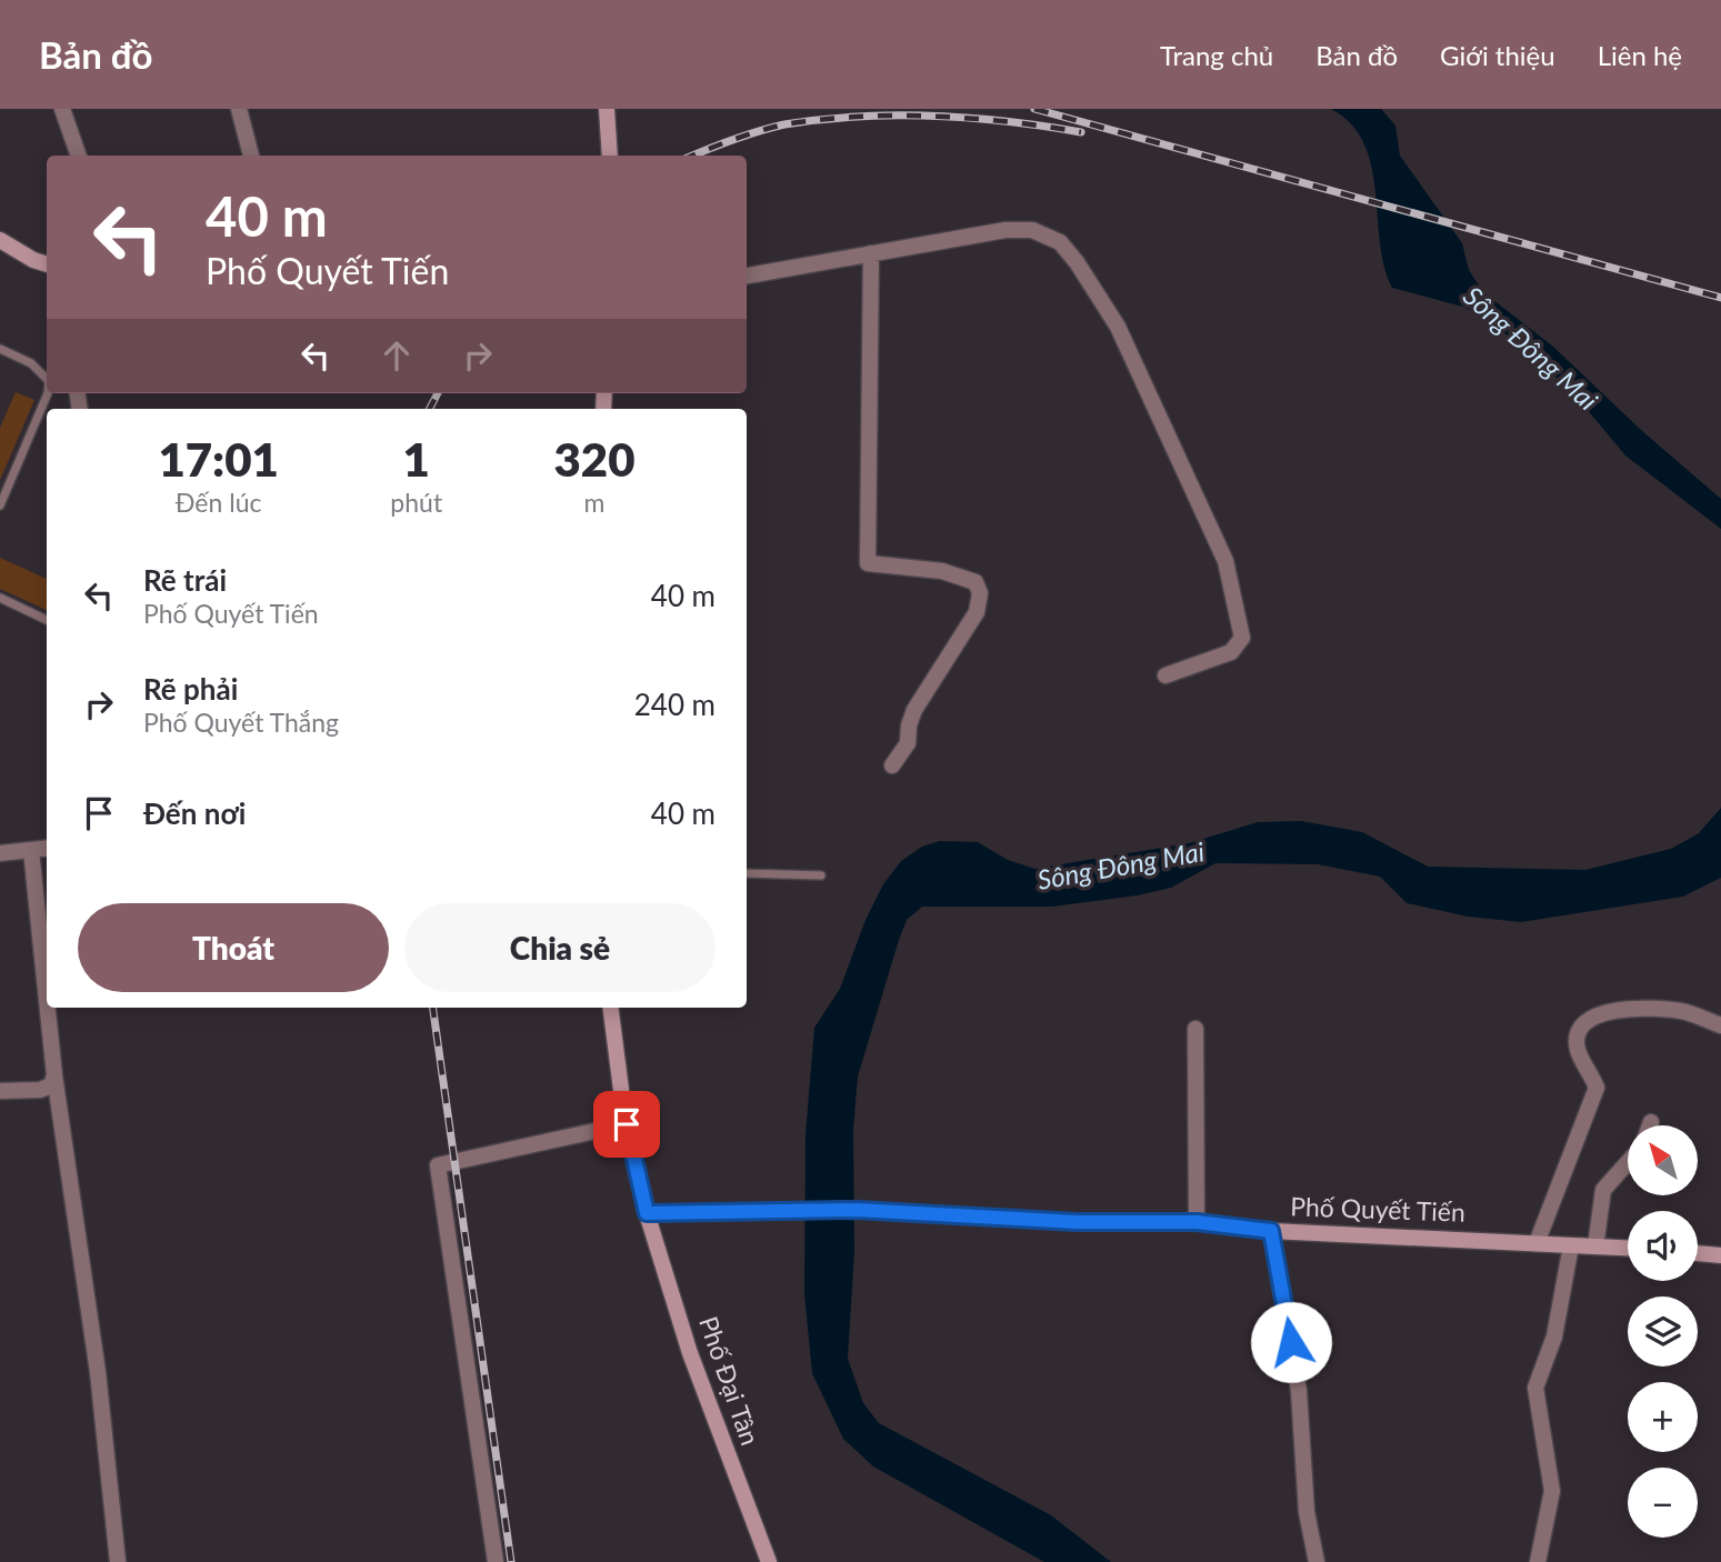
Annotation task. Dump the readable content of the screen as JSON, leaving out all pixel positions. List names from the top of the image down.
{
  "streets": {
    "street": ["Phố Quyết Tiến", "Phố Đại Tân"]
  },
  "crossings": [
    ["Phố Quyết Tiến", "Phố Đại Tân"]
  ],
  "water": ["Sông Đông Mai"],
  "north": "top left",
  "page": {
    "header": "Bản đồ",
    "nav": [
      "Trang chủ",
      "Bản đồ",
      "Giới thiệu",
      "Liên hệ"
    ],
    "turn": ["40 m", "Phố Quyết Tiến"],
    "eta": [
      "17:01",
      "Đến lúc",
      "1",
      "phút",
      "320",
      "m"
    ],
    "list": [
      {
        "name": "Rẽ trái",
        "note": "Phố Quyết Tiến",
        "value": "40 m"
      },
      {
        "name": "Rẽ phải",
        "note": "Phố Quyết Thắng",
        "value": "240 m"
      },
      {
        "name": "Đến nơi",
        "value": "40 m"
      }
    ],
    "buttons": ["Thoát", "Chia sẻ"],
    "map_buttons": ["+", "−"]
  }
}
